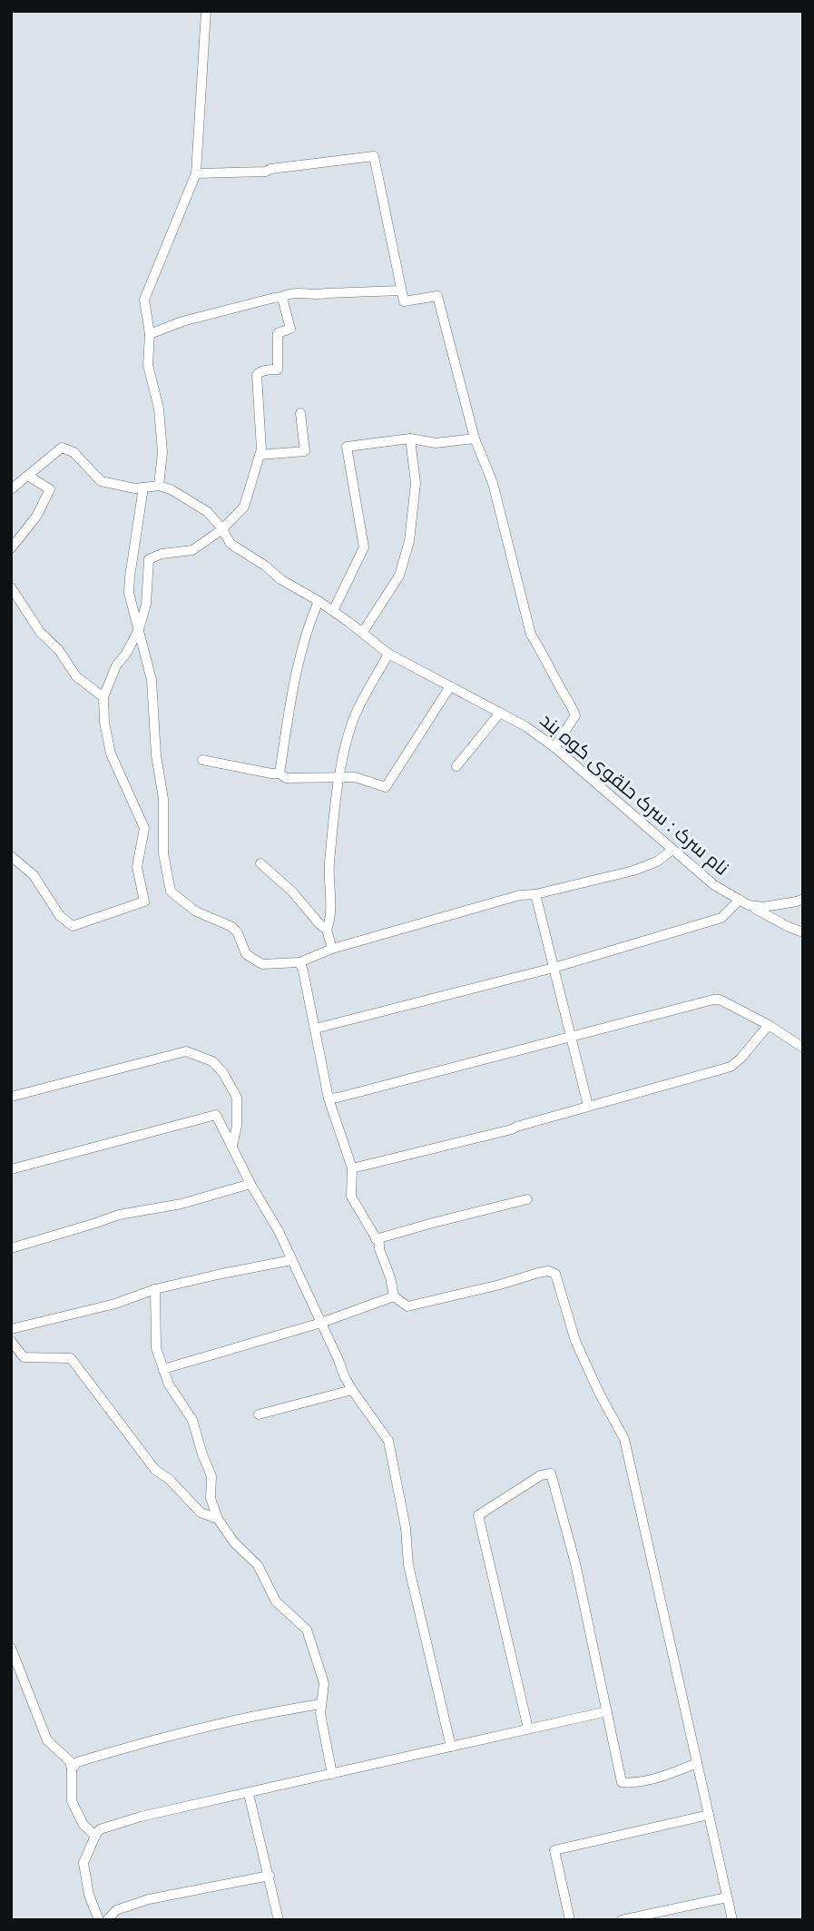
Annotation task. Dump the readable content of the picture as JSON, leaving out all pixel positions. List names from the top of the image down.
{
  "streets": {
    "street": ["نام سرک : سرک حلقوی کوه بند"]
  }
}
